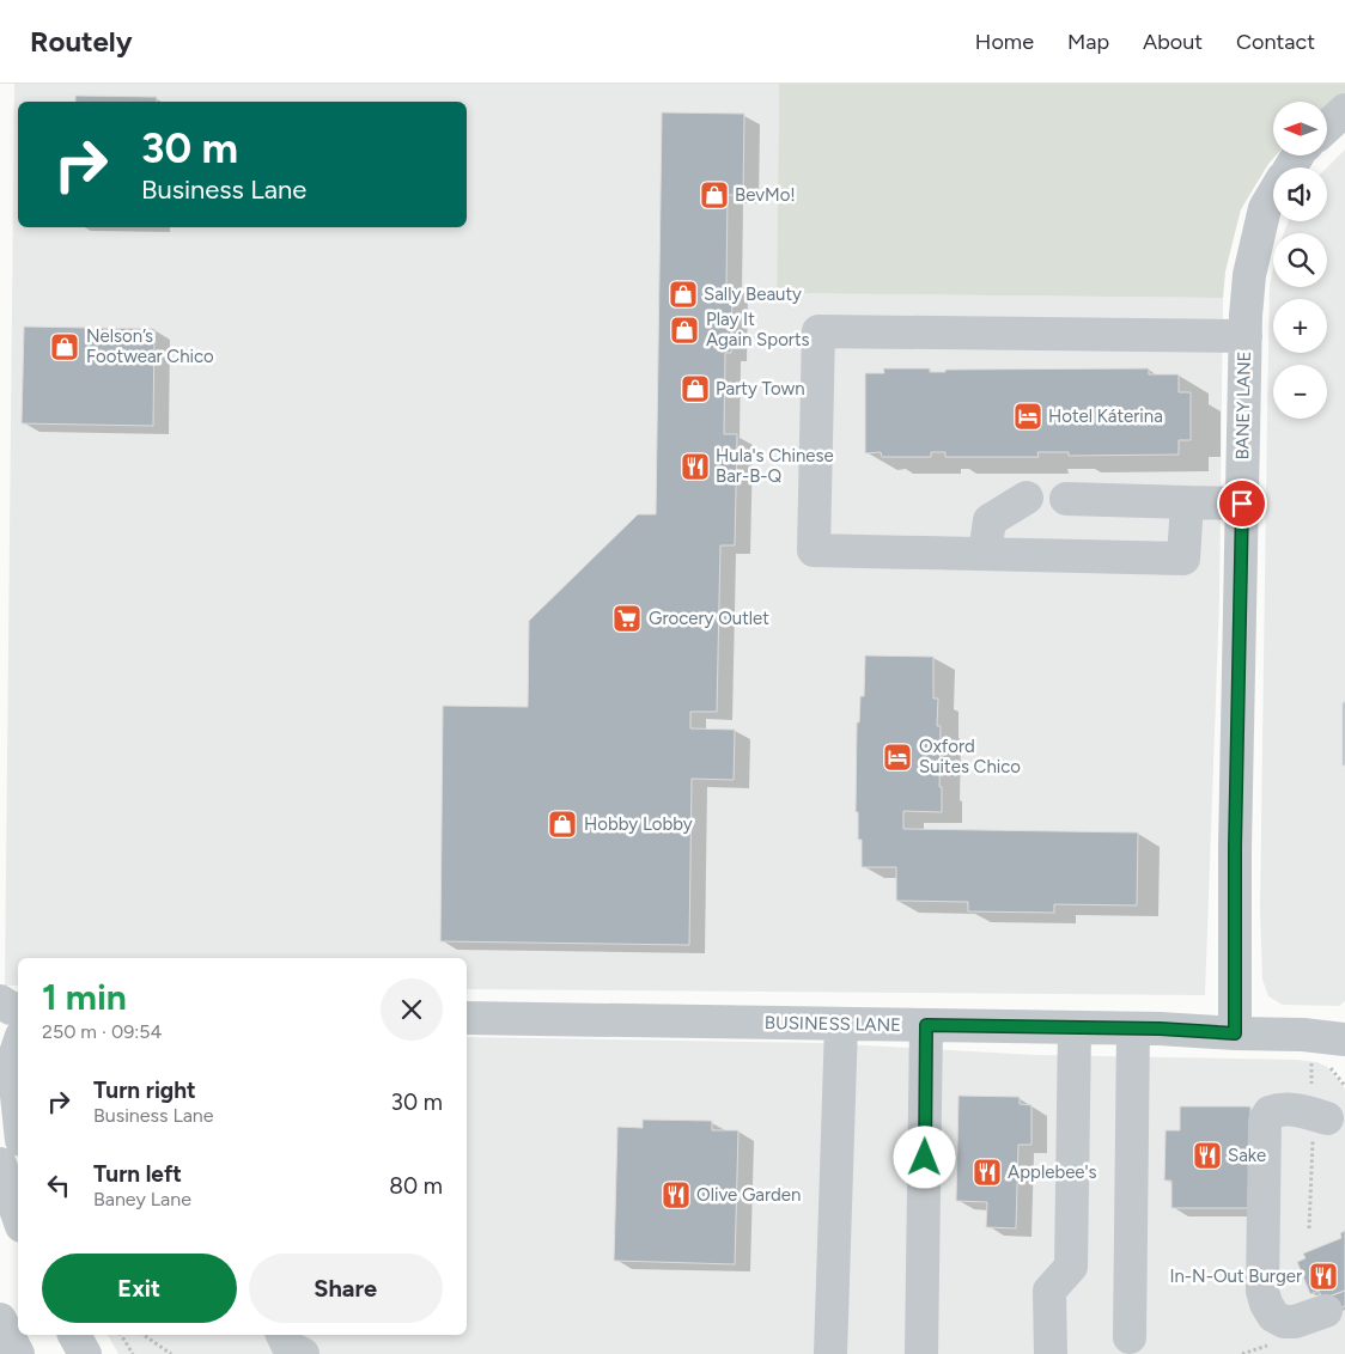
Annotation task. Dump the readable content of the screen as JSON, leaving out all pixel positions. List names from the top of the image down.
{
  "streets": {
    "street": ["BANEY LANE", "BUSINESS LANE"]
  },
  "crossings": [
    ["BANEY LANE", "BUSINESS LANE"]
  ],
  "places": {
    "shop": [
      "BevMo!",
      "Sally Beauty",
      "Play It Again Sports",
      "Nelson’s Footwear Chico",
      "Party Town",
      "Hobby Lobby"
    ],
    "hotel": ["Hotel Káterina", "Oxford Suites Chico"],
    "restaurant": [
      "Hula's Chinese Bar-B-Q",
      "Sake",
      "Applebee's",
      "Olive Garden",
      "In-N-Out Burger"
    ],
    "supermarket": ["Grocery Outlet"]
  },
  "north": "left",
  "page": {
    "header": "Routely",
    "nav": [
      "Home",
      "Map",
      "About",
      "Contact"
    ],
    "map_buttons": ["+", "−"],
    "turn": ["30 m", "Business Lane"],
    "heading": ["1 min", "250 m · 09:54"],
    "list": [
      {
        "name": "Turn right",
        "note": "Business Lane",
        "value": "30 m"
      },
      {
        "name": "Turn left",
        "note": "Baney Lane",
        "value": "80 m"
      }
    ],
    "buttons": ["Exit", "Share"]
  }
}
